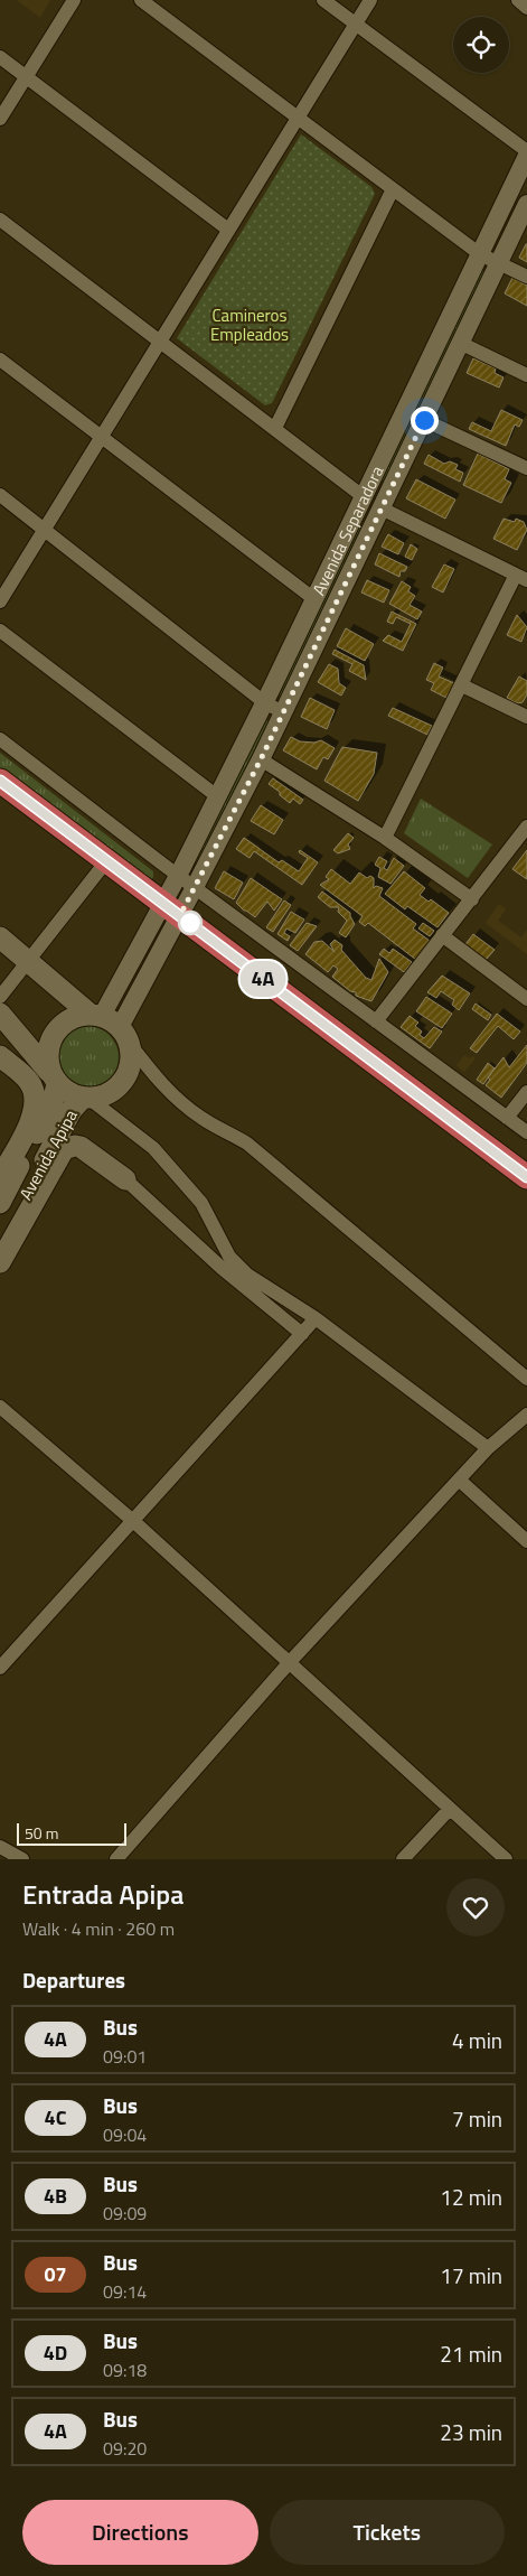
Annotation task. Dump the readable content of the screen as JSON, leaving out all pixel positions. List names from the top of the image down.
{
  "streets": {
    "main road": ["Avenida Apipa"],
    "street": ["Avenida Separadora"]
  },
  "parks": ["Camineros Empleados"],
  "lines": ["bus line 4A"],
  "scale_bar": "50 m",
  "page": {
    "on_map": "4A",
    "scale": "50 m",
    "heading": [
      ["Entrada Apipa", "Walk · 4 min · 260 m"],
      "Departures"
    ],
    "list": [
      {
        "mark": "4A",
        "name": "Bus",
        "note": "09:01",
        "value": "4 min"
      },
      {
        "mark": "4C",
        "name": "Bus",
        "note": "09:04",
        "value": "7 min"
      },
      {
        "mark": "4B",
        "name": "Bus",
        "note": "09:09",
        "value": "12 min"
      },
      {
        "mark": "07",
        "name": "Bus",
        "note": "09:14",
        "value": "17 min"
      },
      {
        "mark": "4D",
        "name": "Bus",
        "note": "09:18",
        "value": "21 min"
      },
      {
        "mark": "4A",
        "name": "Bus",
        "note": "09:20",
        "value": "23 min"
      }
    ],
    "buttons": ["Directions", "Tickets"]
  }
}
